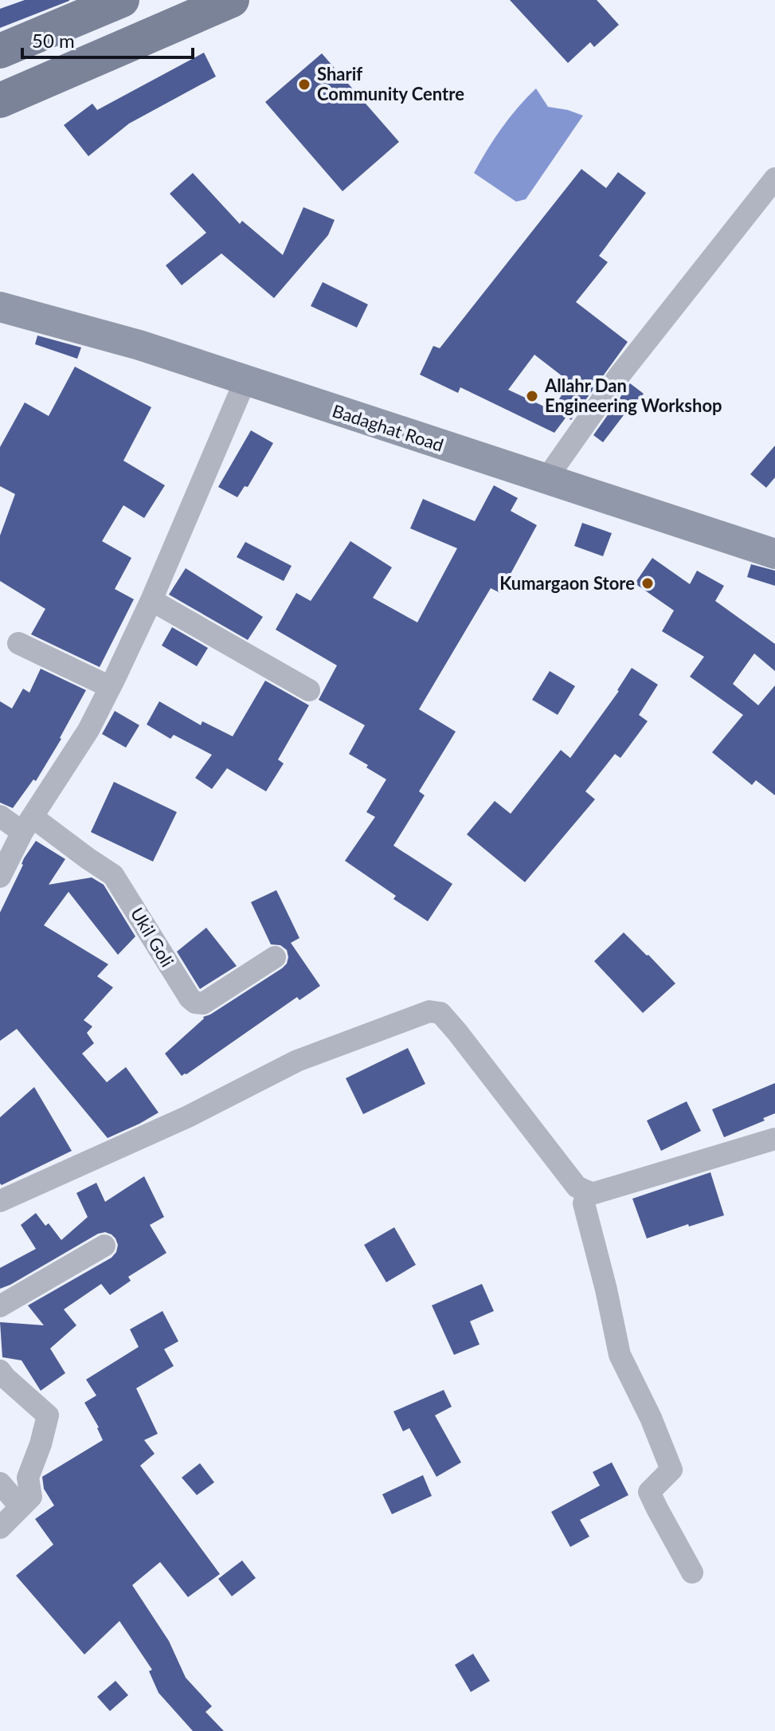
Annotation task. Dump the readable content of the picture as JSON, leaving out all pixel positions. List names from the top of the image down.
{
  "streets": {
    "main road": ["Badaghat Road"],
    "street": ["Ukil Goli"]
  },
  "places": ["Sharif Community Centre", "Allahr Dan Engineering Workshop", "Kumargaon Store"],
  "scale_bar": "50 m"
}
